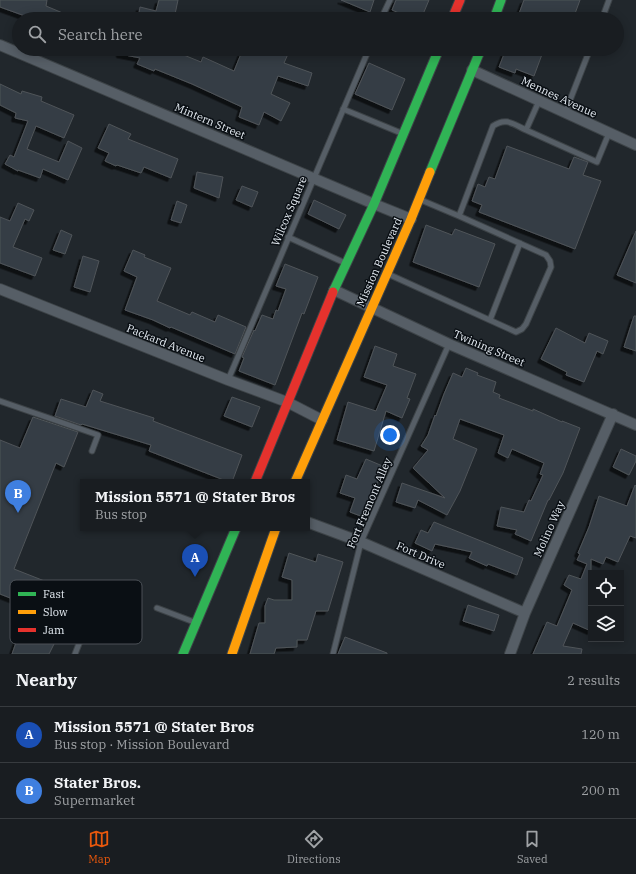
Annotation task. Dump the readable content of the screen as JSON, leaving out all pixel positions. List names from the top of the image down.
{
  "streets": {
    "main road": ["Mission Boulevard"],
    "street": [
      "Mennes Avenue",
      "Mintern Street",
      "Packard Avenue",
      "Twining Street",
      "Molino Way",
      "Fort Drive"
    ],
    "lane": ["Wilcox Square", "Fort Fremont Alley"]
  },
  "crossings": [
    ["Mennes Avenue", "Mission Boulevard"],
    ["Mintern Street", "Wilcox Square"],
    ["Mintern Street", "Mission Boulevard"],
    ["Wilcox Square", "Packard Avenue"],
    ["Mission Boulevard", "Packard Avenue"],
    ["Mission Boulevard", "Twining Street"],
    ["Twining Street", "Fort Fremont Alley"],
    ["Twining Street", "Molino Way"],
    ["Fort Fremont Alley", "Fort Drive"],
    ["Molino Way", "Fort Drive"]
  ],
  "legend": ["Fast", "Slow", "Jam"],
  "page": {
    "search": "Search here",
    "popup": ["Mission 5571 @ Stater Bros", "Bus stop"],
    "pins": ["B", "A"],
    "heading": ["Nearby", "2 results"],
    "list": [
      {
        "mark": "A",
        "name": "Mission 5571 @ Stater Bros",
        "note": "Bus stop · Mission Boulevard",
        "value": "120 m"
      },
      {
        "mark": "B",
        "name": "Stater Bros.",
        "note": "Supermarket",
        "value": "200 m"
      }
    ],
    "nav": ["Map", "Directions", "Saved"]
  }
}
